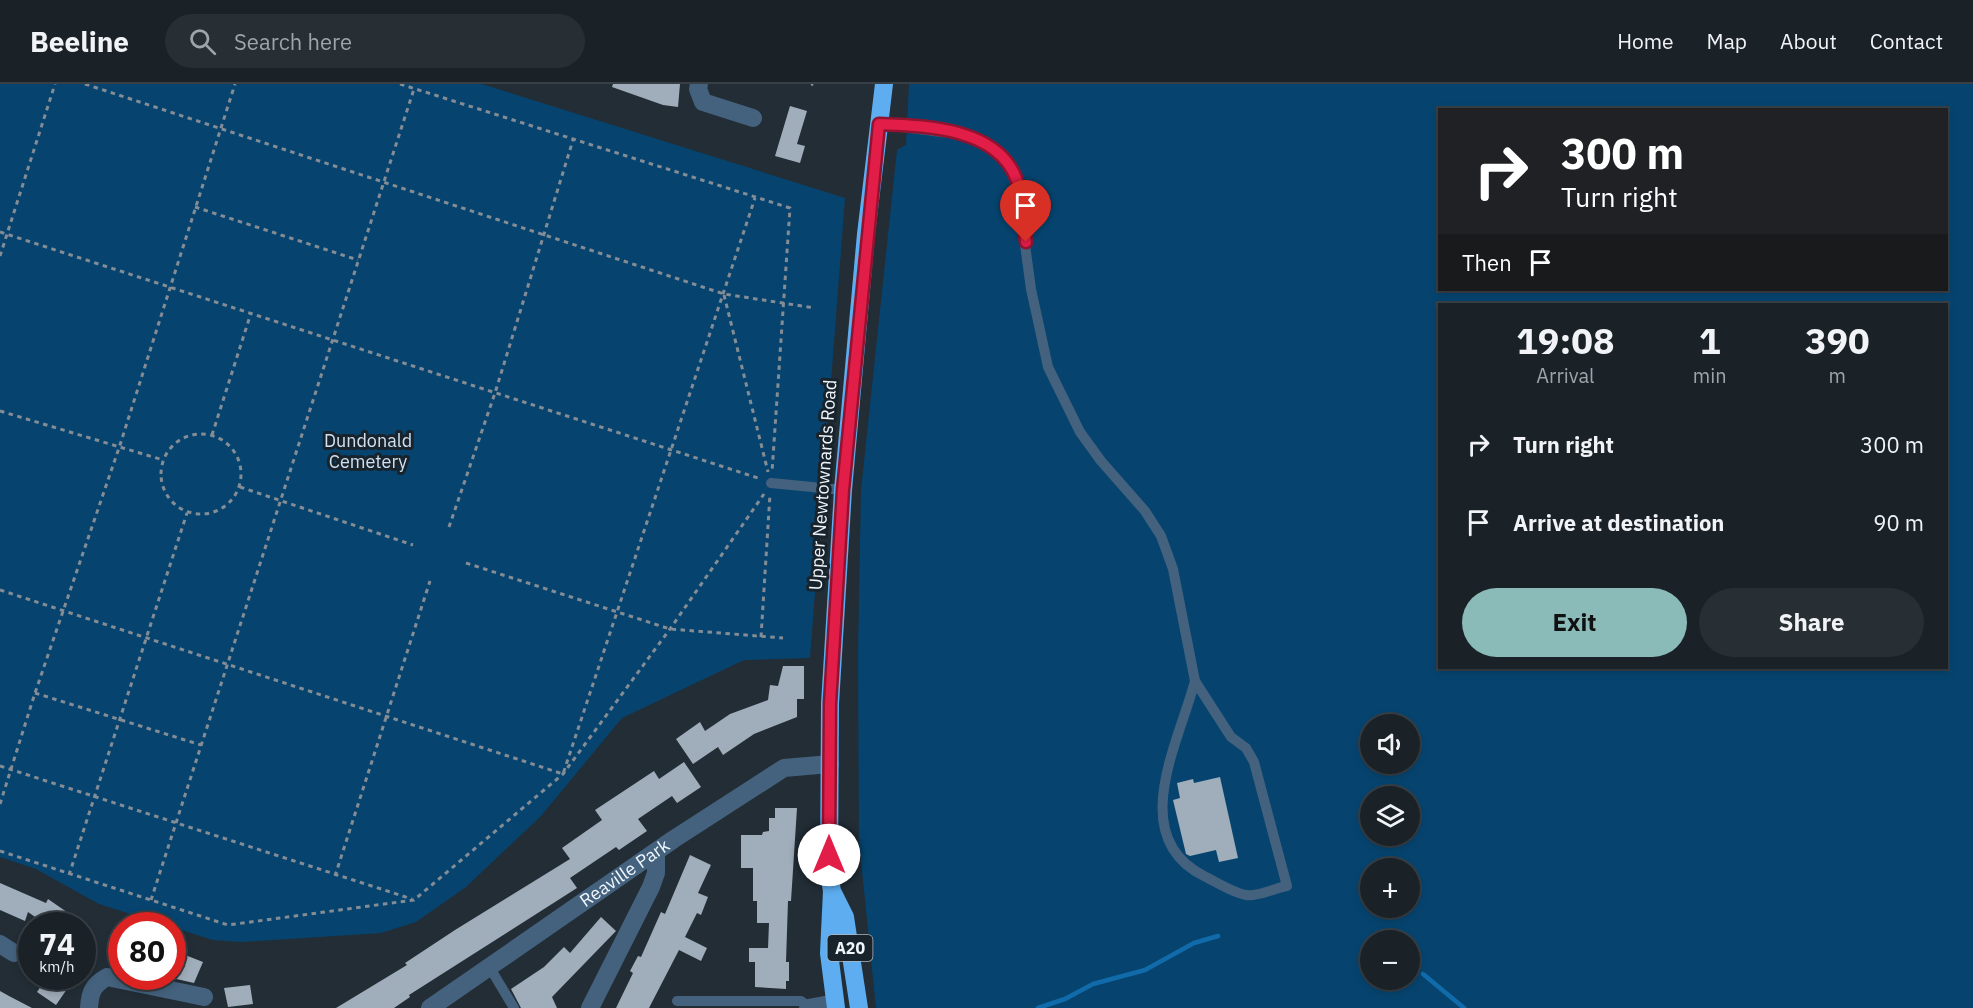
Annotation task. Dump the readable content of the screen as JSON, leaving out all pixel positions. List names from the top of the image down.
{
  "streets": {
    "highway": ["Upper Newtownards Road", "A20"],
    "street": ["Reaville Park"]
  },
  "crossings": [
    ["Upper Newtownards Road", "Reaville Park"]
  ],
  "parks": ["Dundonald Cemetery"],
  "page": {
    "header": "Beeline",
    "search": "Search here",
    "nav": [
      "Home",
      "Map",
      "About",
      "Contact"
    ],
    "turn": ["300 m", "Turn right"],
    "then": "Then",
    "eta": [
      "19:08",
      "Arrival",
      "1",
      "min",
      "390",
      "m"
    ],
    "list": [
      {
        "name": "Turn right",
        "value": "300 m"
      },
      {
        "name": "Arrive at destination",
        "value": "90 m"
      }
    ],
    "buttons": ["Exit", "Share"],
    "map_buttons": ["+", "−"],
    "speed": "74 km/h",
    "limit": "80"
  }
}
